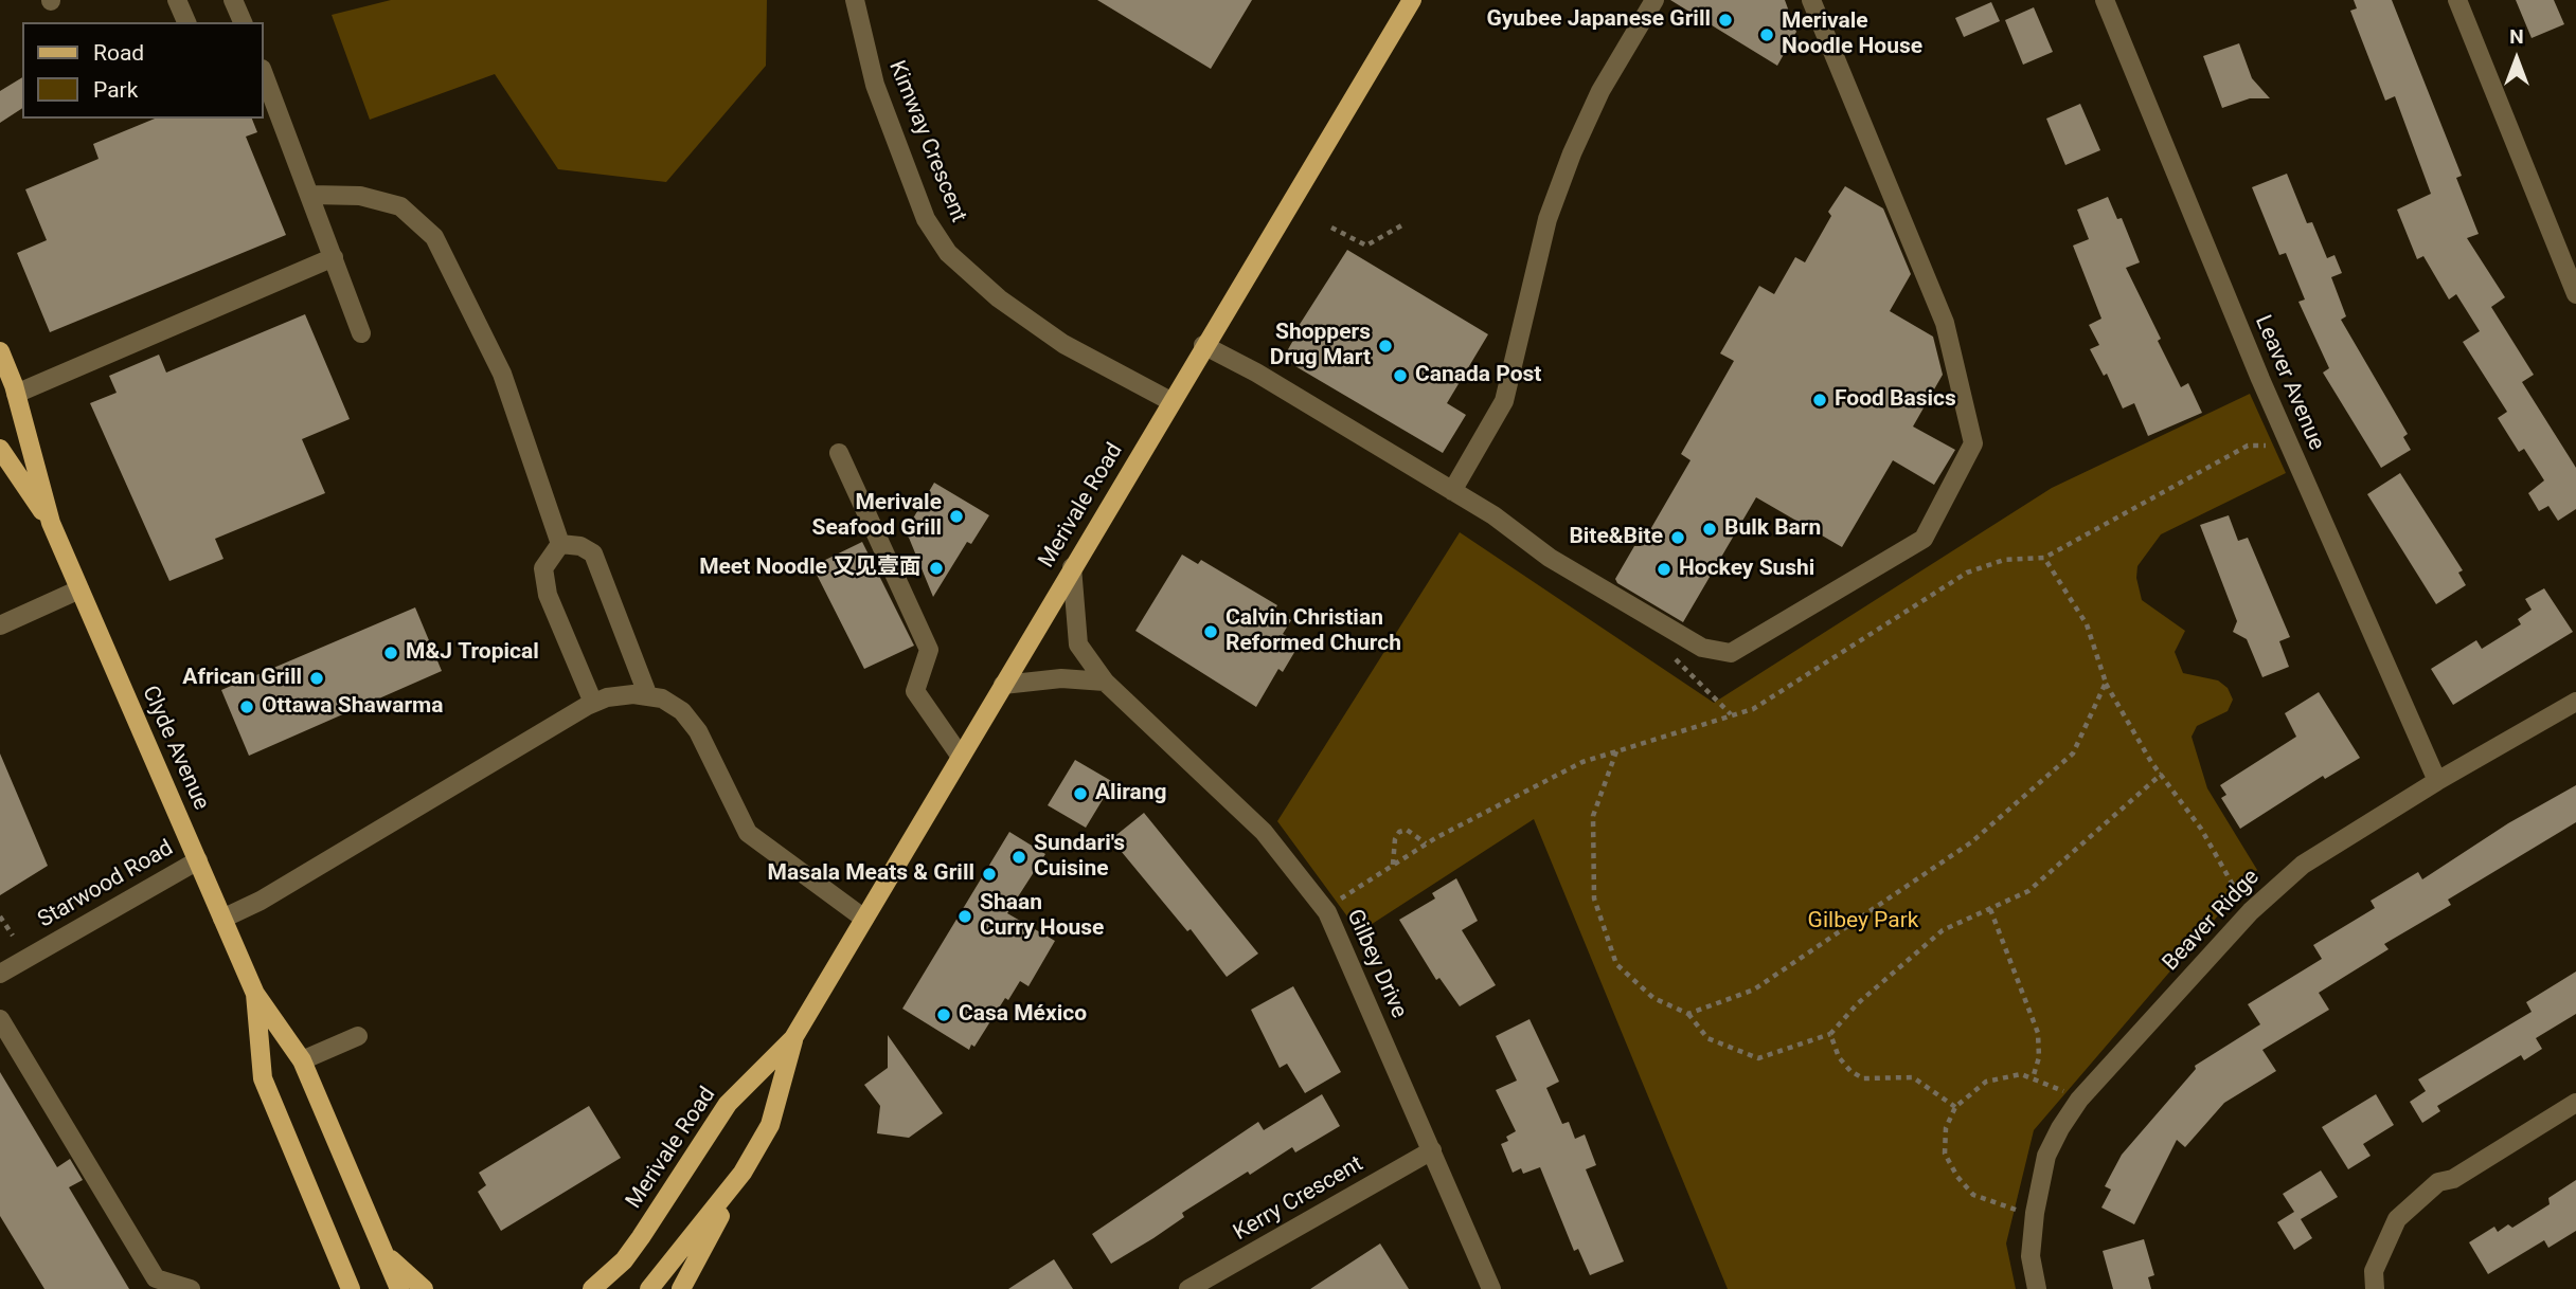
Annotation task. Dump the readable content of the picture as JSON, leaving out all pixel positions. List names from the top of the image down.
{
  "streets": {
    "main road": ["Merivale Road", "Clyde Avenue"],
    "street": [
      "Kimway Crescent",
      "Leaver Avenue",
      "Starwood Road",
      "Beaver Ridge",
      "Gilbey Drive",
      "Kerry Crescent"
    ]
  },
  "crossings": [
    ["Kimway Crescent", "Merivale Road"],
    ["Leaver Avenue", "Beaver Ridge"],
    ["Merivale Road", "Gilbey Drive"],
    ["Clyde Avenue", "Starwood Road"],
    ["Gilbey Drive", "Kerry Crescent"]
  ],
  "parks": ["Gilbey Park"],
  "places": [
    "Gyubee Japanese Grill",
    "Merivale Noodle House",
    "Shoppers Drug Mart",
    "Canada Post",
    "Food Basics",
    "Merivale Seafood Grill",
    "Bulk Barn",
    "Bite&Bite",
    "Meet Noodle 又见壹面",
    "Hockey Sushi",
    "Calvin Christian Reformed Church",
    "M&J Tropical",
    "African Grill",
    "Ottawa Shawarma",
    "Alirang",
    "Sundari's Cuisine",
    "Masala Meats & Grill",
    "Shaan Curry House",
    "Casa México"
  ],
  "legend": ["Road", "Park"],
  "north": "top"
}
